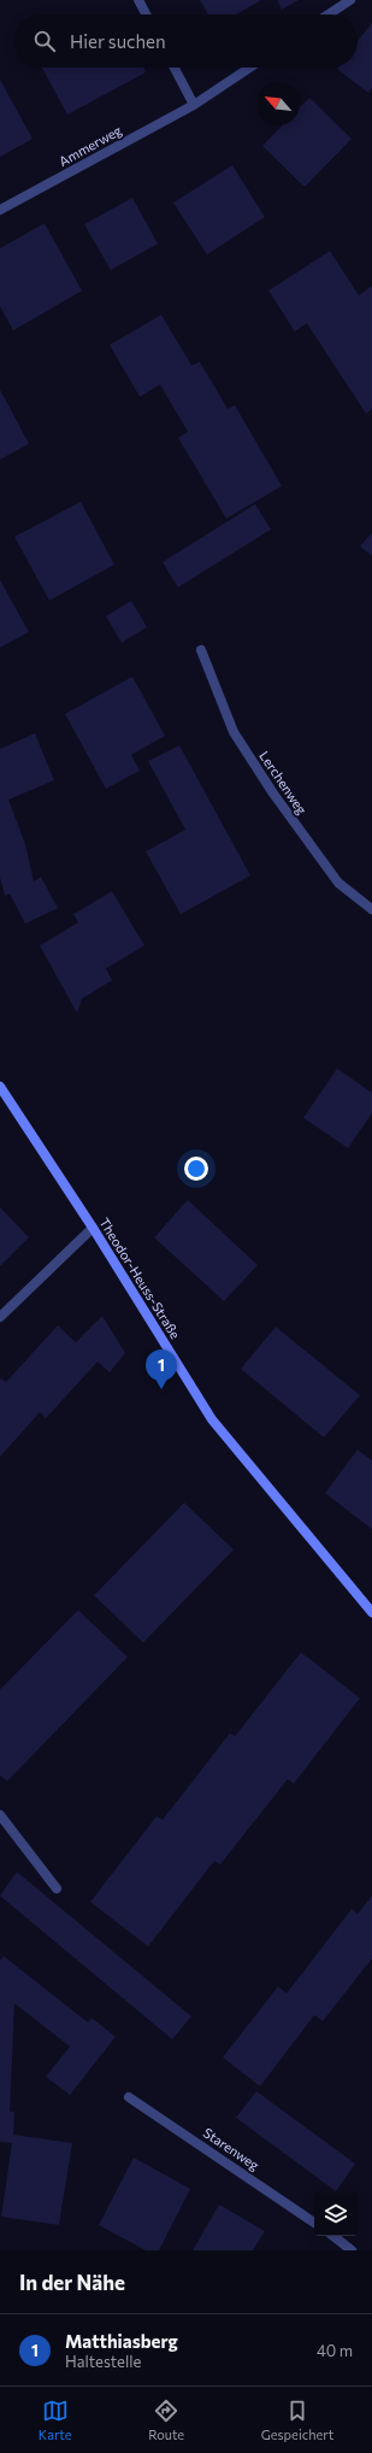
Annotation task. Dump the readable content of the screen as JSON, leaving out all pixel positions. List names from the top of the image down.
{
  "streets": {
    "street": [
      "Ammerweg",
      "Lerchenweg",
      "Theodor-Heuss-Straße",
      "Starenweg"
    ]
  },
  "north": "top left",
  "page": {
    "search": "Hier suchen",
    "pins": "1",
    "heading": "In der Nähe",
    "list": [
      {
        "mark": "1",
        "name": "Matthiasberg",
        "note": "Haltestelle",
        "value": "40 m"
      }
    ],
    "nav": ["Karte", "Route", "Gespeichert"]
  }
}
